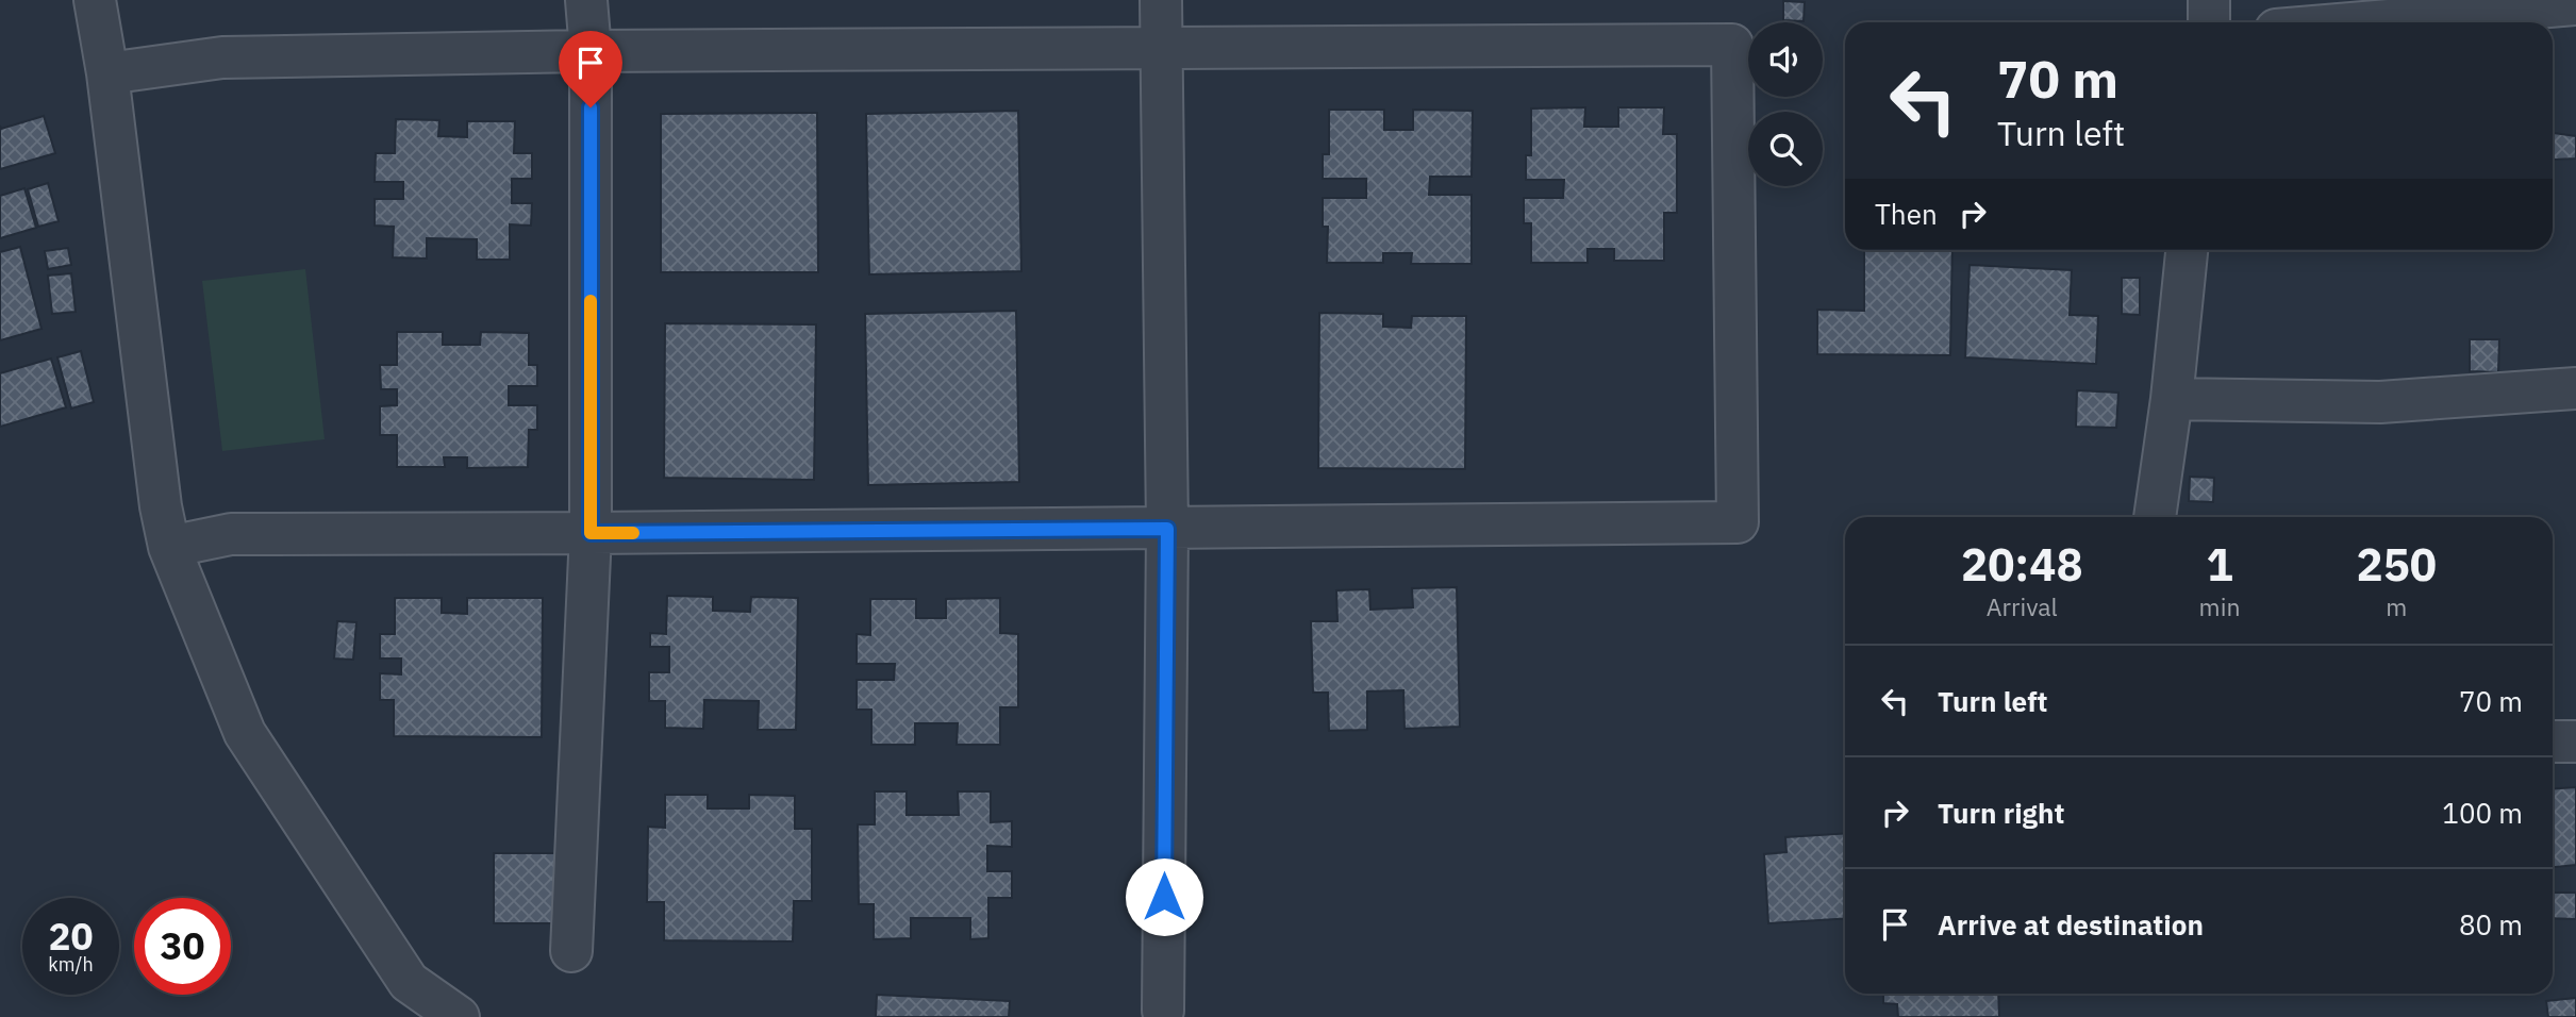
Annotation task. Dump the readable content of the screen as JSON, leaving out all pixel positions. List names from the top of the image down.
{
  "page": {
    "turn": ["70 m", "Turn left"],
    "then": "Then",
    "eta": [
      "20:48",
      "Arrival",
      "1",
      "min",
      "250",
      "m"
    ],
    "list": [
      {
        "name": "Turn left",
        "value": "70 m"
      },
      {
        "name": "Turn right",
        "value": "100 m"
      },
      {
        "name": "Arrive at destination",
        "value": "80 m"
      }
    ],
    "speed": "20 km/h",
    "limit": "30"
  }
}
